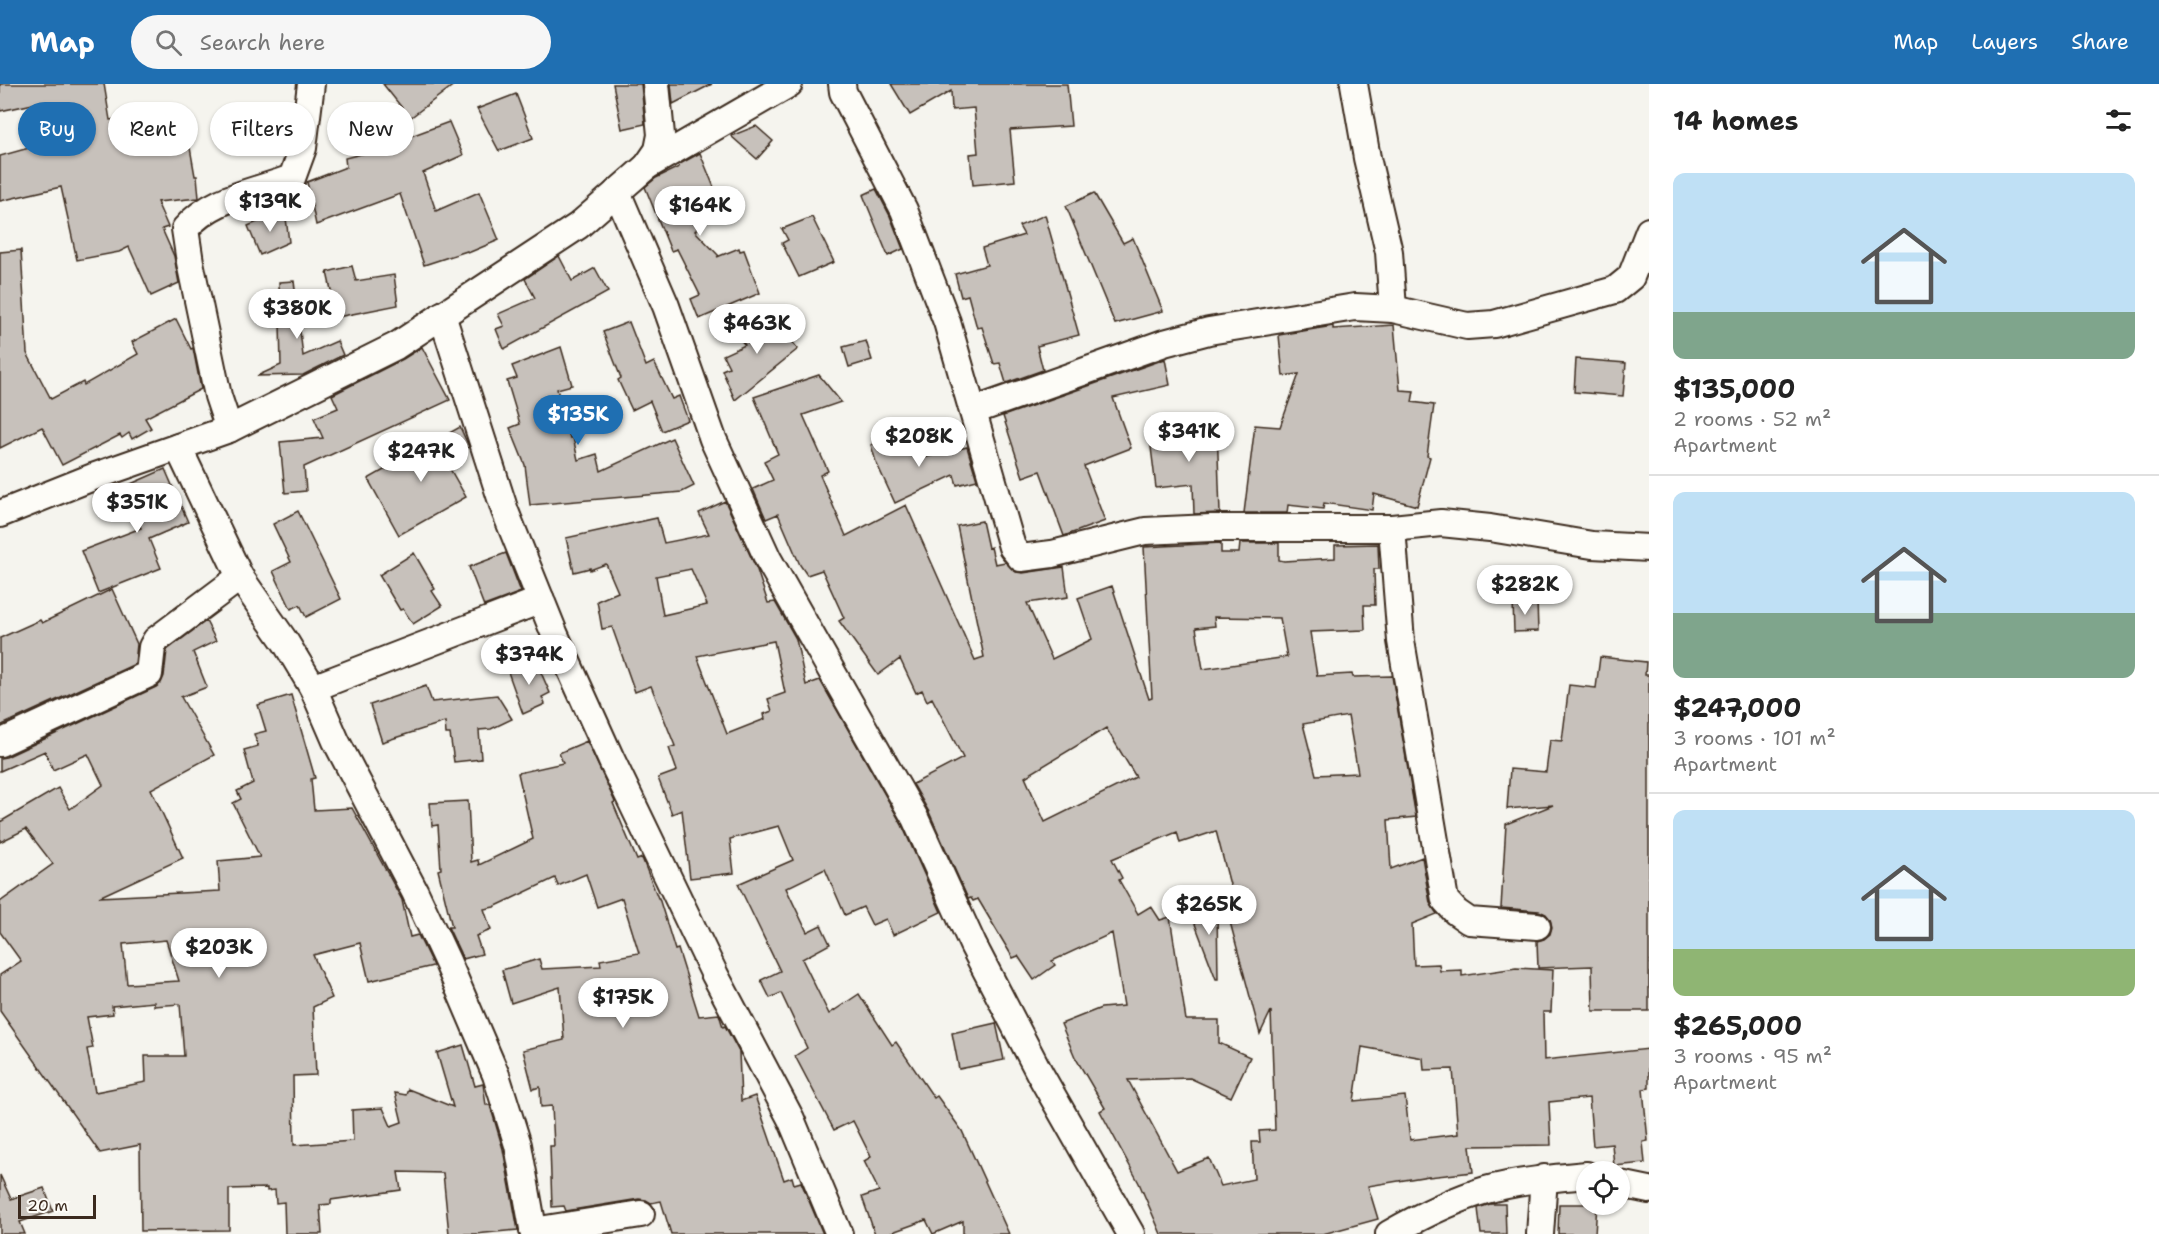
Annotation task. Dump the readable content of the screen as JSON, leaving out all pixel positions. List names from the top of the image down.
{
  "scale_bar": "20 m",
  "page": {
    "header": "Map",
    "search": "Search here",
    "nav": ["Map", "Layers", "Share"],
    "heading": "14 homes",
    "chip": [
      "Buy",
      "Rent",
      "Filters",
      "New"
    ],
    "list": [
      {
        "name": "$135,000",
        "note": "2 rooms · 52 m² · Apartment"
      },
      {
        "name": "$247,000",
        "note": "3 rooms · 101 m² · Apartment"
      },
      {
        "name": "$265,000",
        "note": "3 rooms · 95 m² · Apartment"
      }
    ],
    "price": [
      "$139K",
      "$164K",
      "$380K",
      "$463K",
      "$135K",
      "$341K",
      "$208K",
      "$247K",
      "$351K",
      "$282K",
      "$374K",
      "$265K",
      "$203K",
      "$175K"
    ],
    "scale": "20 m"
  }
}
